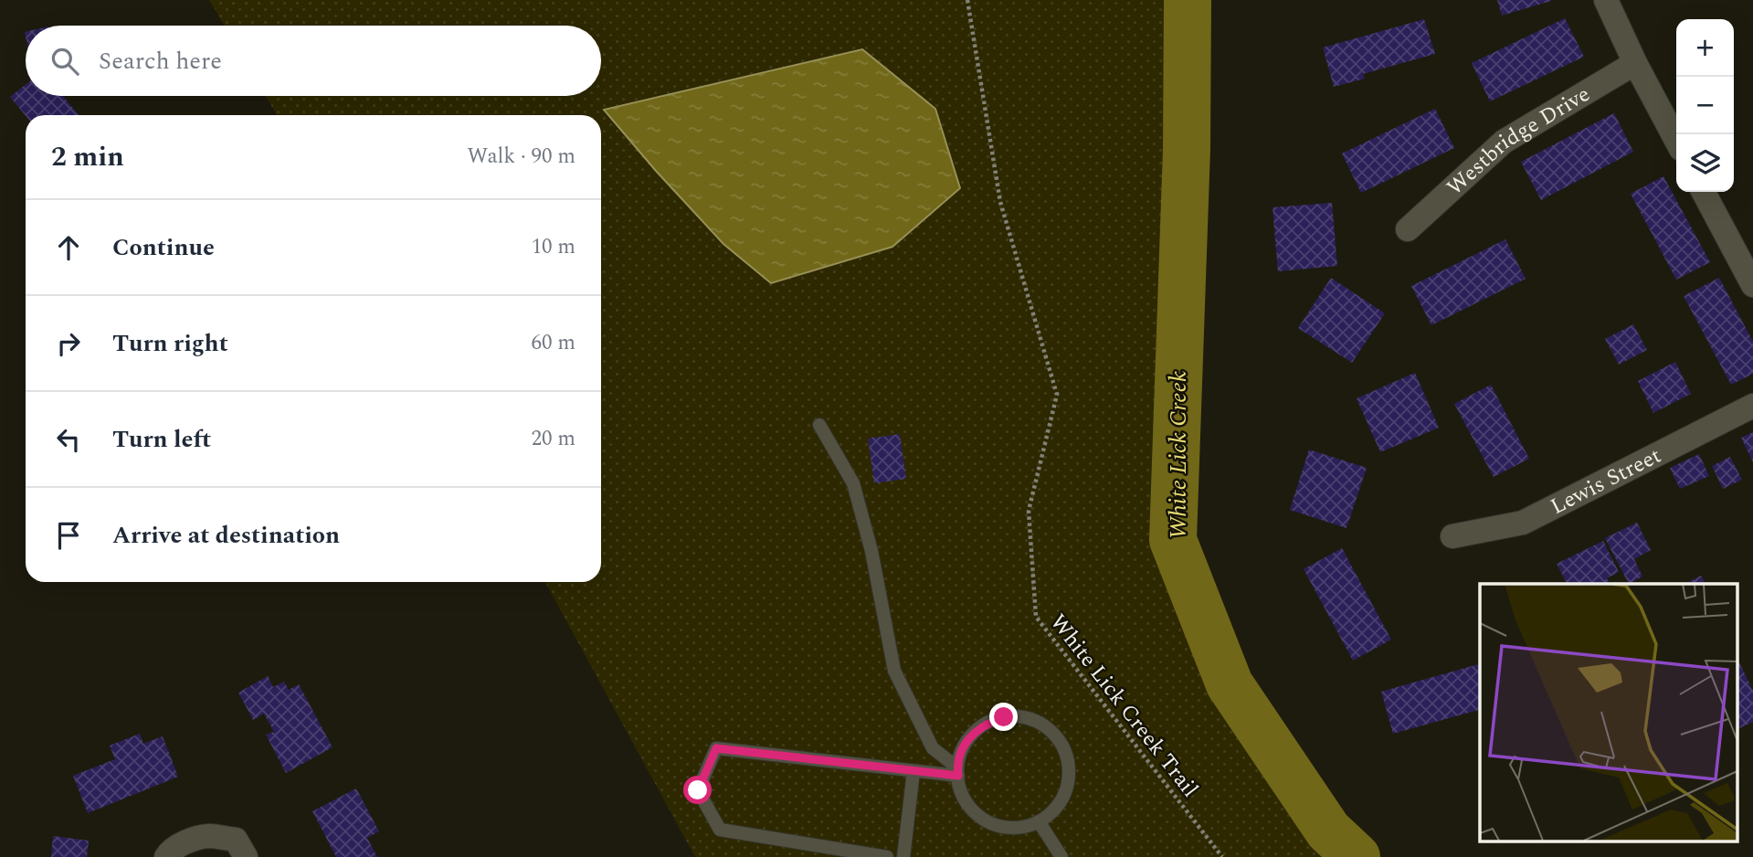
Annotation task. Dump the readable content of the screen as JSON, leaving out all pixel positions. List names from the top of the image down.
{
  "streets": {
    "street": ["Westbridge Drive", "Lewis Street"],
    "path": ["White Lick Creek Trail"]
  },
  "water": ["White Lick Creek"],
  "page": {
    "map_buttons": ["+", "−"],
    "search": "Search here",
    "heading": ["2 min", "Walk · 90 m"],
    "list": [
      ["Continue", "10 m"],
      ["Turn right", "60 m"],
      ["Turn left", "20 m"],
      "Arrive at destination"
    ]
  }
}
